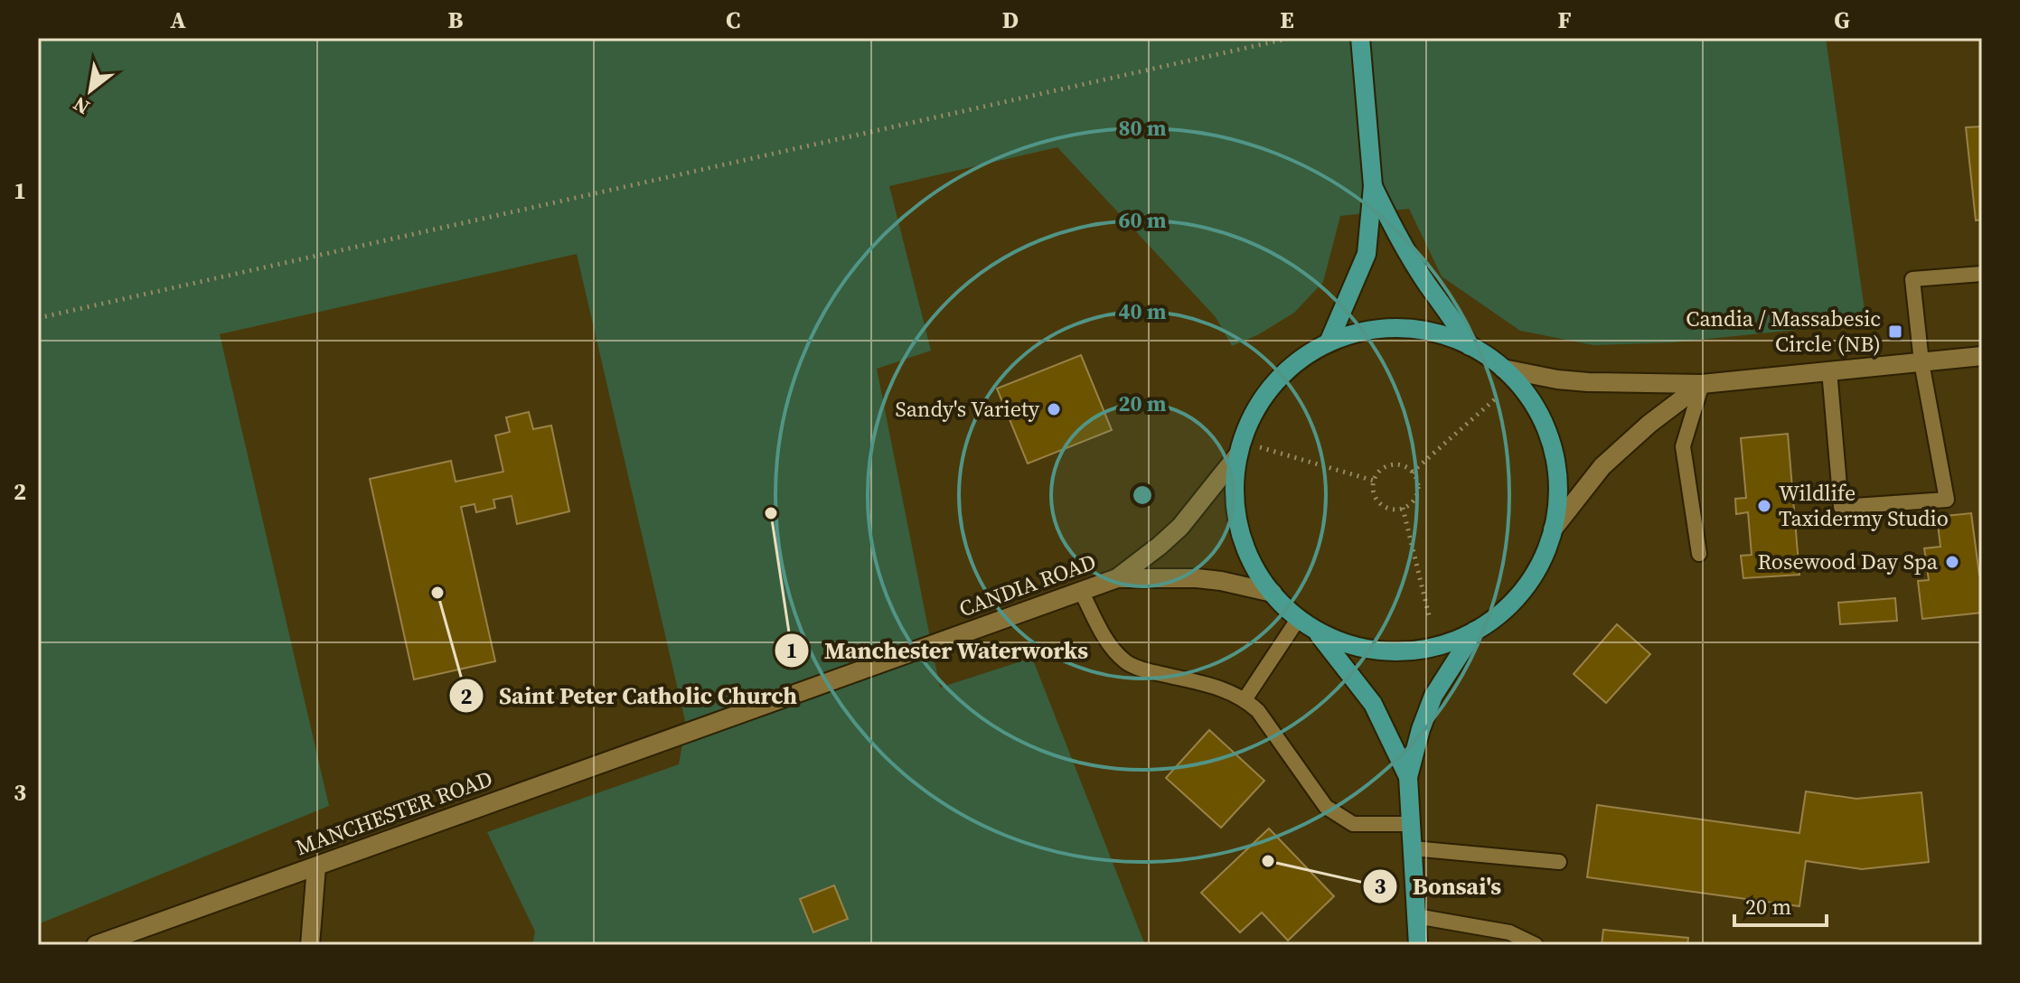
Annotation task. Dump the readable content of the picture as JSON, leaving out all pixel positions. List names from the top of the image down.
{
  "streets": {
    "main road": ["CANDIA ROAD", "MANCHESTER ROAD"]
  },
  "crossings": [
    ["CANDIA ROAD", "MANCHESTER ROAD"]
  ],
  "places": {
    "transit": ["Candia / Massabesic Circle (NB)"],
    "other": [
      "Sandy's Variety",
      "Wildlife Taxidermy Studio",
      "Manchester Waterworks",
      "Rosewood Day Spa",
      "Saint Peter Catholic Church",
      "Bonsai's"
    ]
  },
  "scale_bar": "20 m",
  "north": "bottom left",
  "grid": {
    "columns": [
      "A",
      "B",
      "C",
      "D",
      "E",
      "F",
      "G"
    ],
    "rows": ["1", "2", "3"]
  },
  "rings": [
    "80 m",
    "60 m",
    "40 m",
    "20 m"
  ]
}
